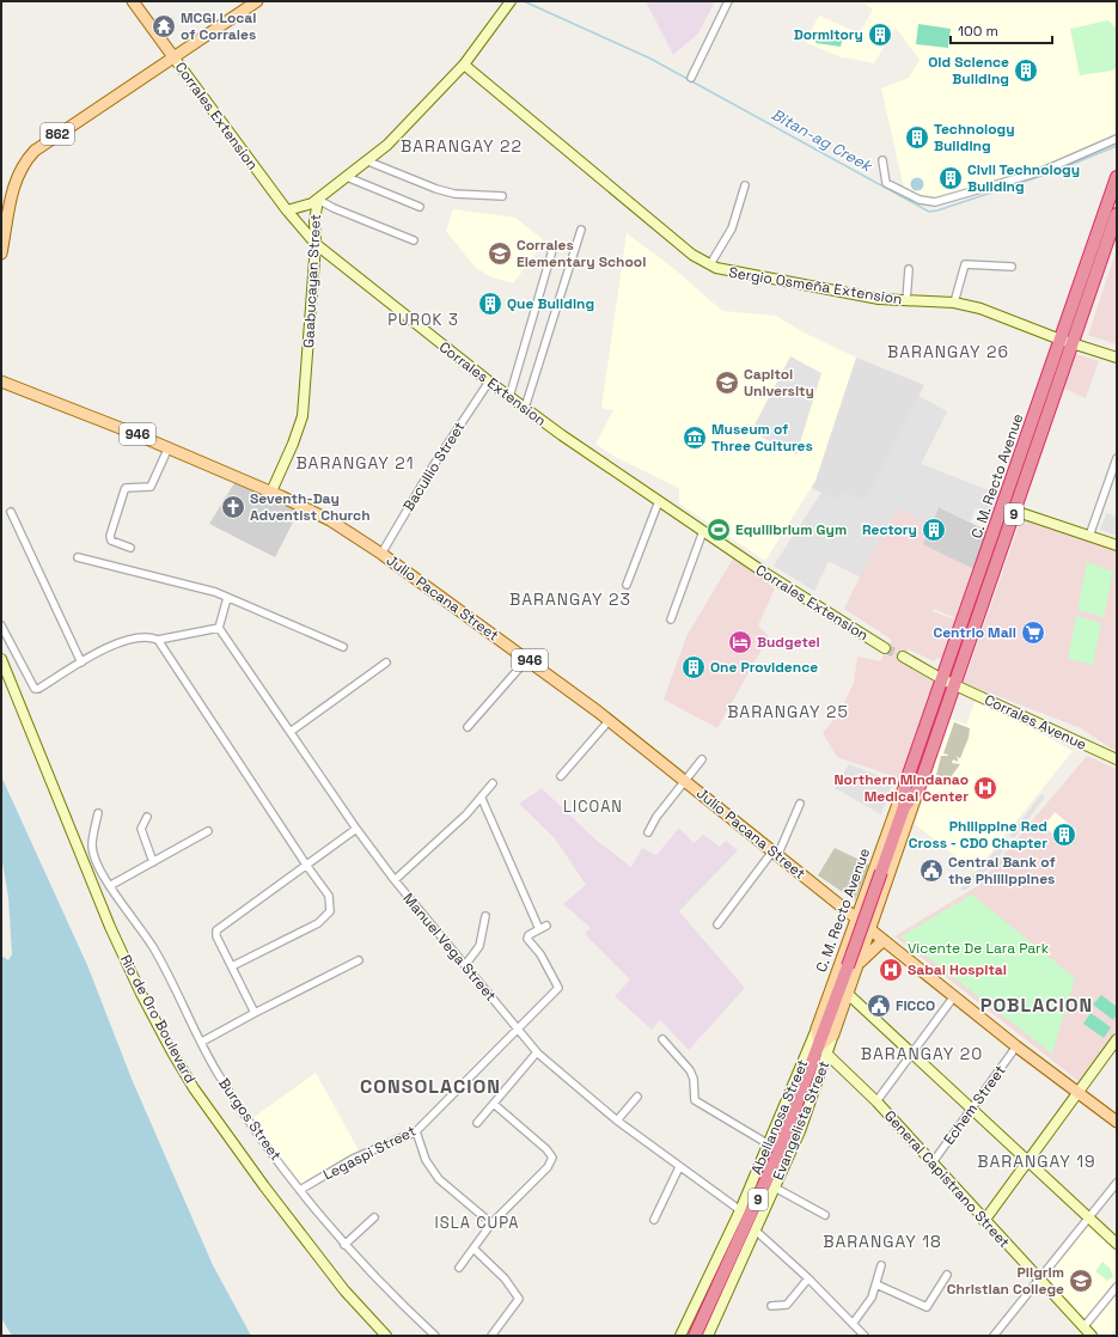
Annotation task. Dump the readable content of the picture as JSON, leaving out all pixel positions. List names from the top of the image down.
{
  "streets": {
    "highway": ["C. M. Recto Avenue", "9"],
    "main road": [
      "Corrales Extension",
      "862",
      "Gaabucayan Street",
      "Sergio Osmeña Extension",
      "946",
      "Julio Pacana Street",
      "Corrales Avenue",
      "Rio de Oro Boulevard",
      "Abellanosa Street",
      "Evangelista Street",
      "General Capistrano Street"
    ],
    "street": [
      "Bacullio Street",
      "Manuel Vega Street",
      "Echem Street",
      "Burgos Street",
      "Legaspi Street"
    ]
  },
  "crossings": [
    ["Corrales Extension", "862"],
    ["Corrales Extension", "Gaabucayan Street"],
    ["Corrales Extension", "Bacullio Street"],
    ["Gaabucayan Street", "Sergio Osmeña Extension"],
    ["Gaabucayan Street", "Julio Pacana Street"],
    ["Sergio Osmeña Extension", "C. M. Recto Avenue"],
    ["Bacullio Street", "Julio Pacana Street"],
    ["C. M. Recto Avenue", "Julio Pacana Street"],
    ["C. M. Recto Avenue", "Corrales Avenue"],
    ["C. M. Recto Avenue", "Abellanosa Street"],
    ["C. M. Recto Avenue", "Evangelista Street"],
    ["C. M. Recto Avenue", "General Capistrano Street"],
    ["Julio Pacana Street", "Echem Street"],
    ["Manuel Vega Street", "Abellanosa Street"],
    ["Manuel Vega Street", "Legaspi Street"],
    ["Echem Street", "General Capistrano Street"],
    ["Burgos Street", "Legaspi Street"],
    ["Evangelista Street", "General Capistrano Street"]
  ],
  "districts": [
    "BARANGAY 22",
    "PUROK 3",
    "BARANGAY 26",
    "BARANGAY 21",
    "BARANGAY 23",
    "BARANGAY 25",
    "LICOAN",
    "POBLACION",
    "BARANGAY 20",
    "CONSOLACION",
    "BARANGAY 19",
    "ISLA CUPA",
    "BARANGAY 18"
  ],
  "water": ["Bitan-ag Creek"],
  "parks": ["Vicente De Lara Park"],
  "places": {
    "temple": ["MCGI Local of Corrales"],
    "building": [
      "Dormitory",
      "Old Science Building",
      "Technology Building",
      "Civil Technology Building",
      "Que Building",
      "Rectory",
      "One Providence",
      "Philippine Red Cross - CDO Chapter"
    ],
    "school or university": ["Corrales Elementary School", "Capitol University", "Pilgrim Christian College"],
    "museum": ["Museum of Three Cultures"],
    "church": ["Seventh-Day Adventist Church"],
    "sports": ["Equilibrium Gym"],
    "supermarket": ["Centrio Mall"],
    "hotel": ["Budgetel"],
    "hospital": ["Northern Mindanao Medical Center", "Sabal Hospital"],
    "public building": ["Central Bank of the Phillippines", "FICCO"]
  },
  "scale_bar": "100 m"
}
